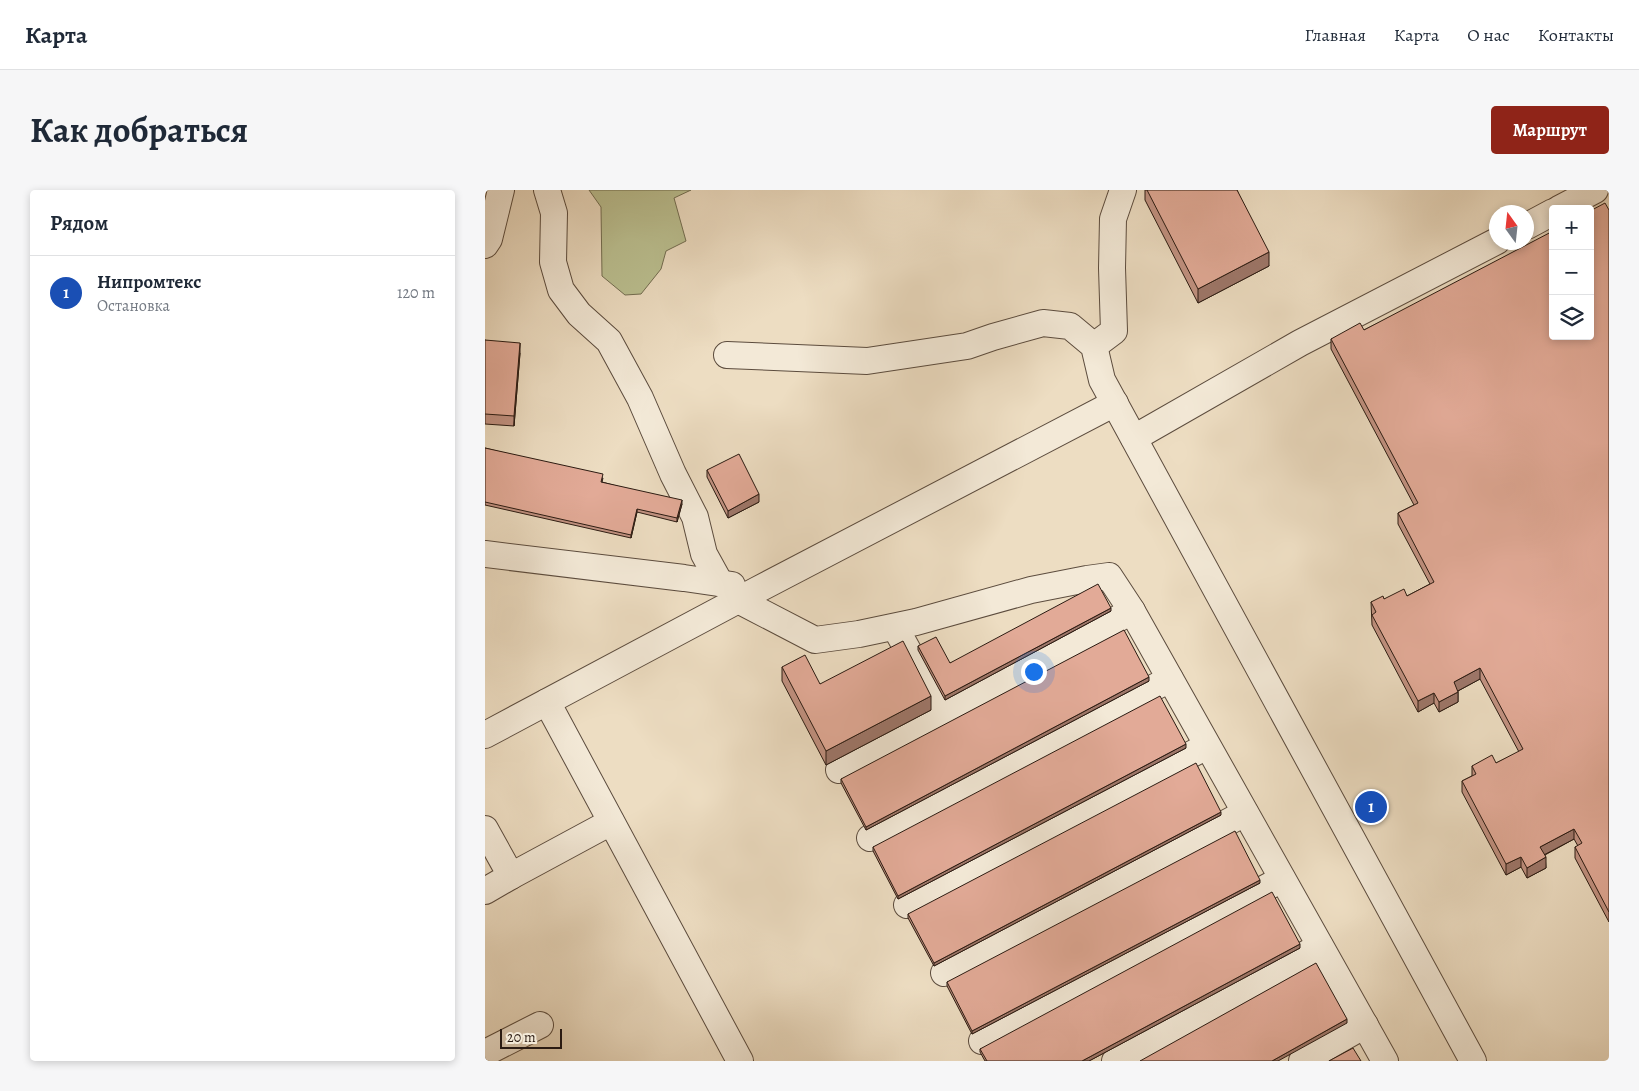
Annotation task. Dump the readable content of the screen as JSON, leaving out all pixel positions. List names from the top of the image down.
{
  "scale_bar": "20 m",
  "north": "top",
  "page": {
    "header": "Карта",
    "nav": [
      "Главная",
      "Карта",
      "О нас",
      "Контакты"
    ],
    "title": "Как добраться",
    "buttons": "Маршрут",
    "heading": "Рядом",
    "map_buttons": ["+", "−"],
    "list": [
      {
        "mark": "1",
        "name": "Нипромтекс",
        "note": "Остановка",
        "value": "120 m"
      }
    ],
    "pins": "1",
    "scale": "20 m"
  }
}
